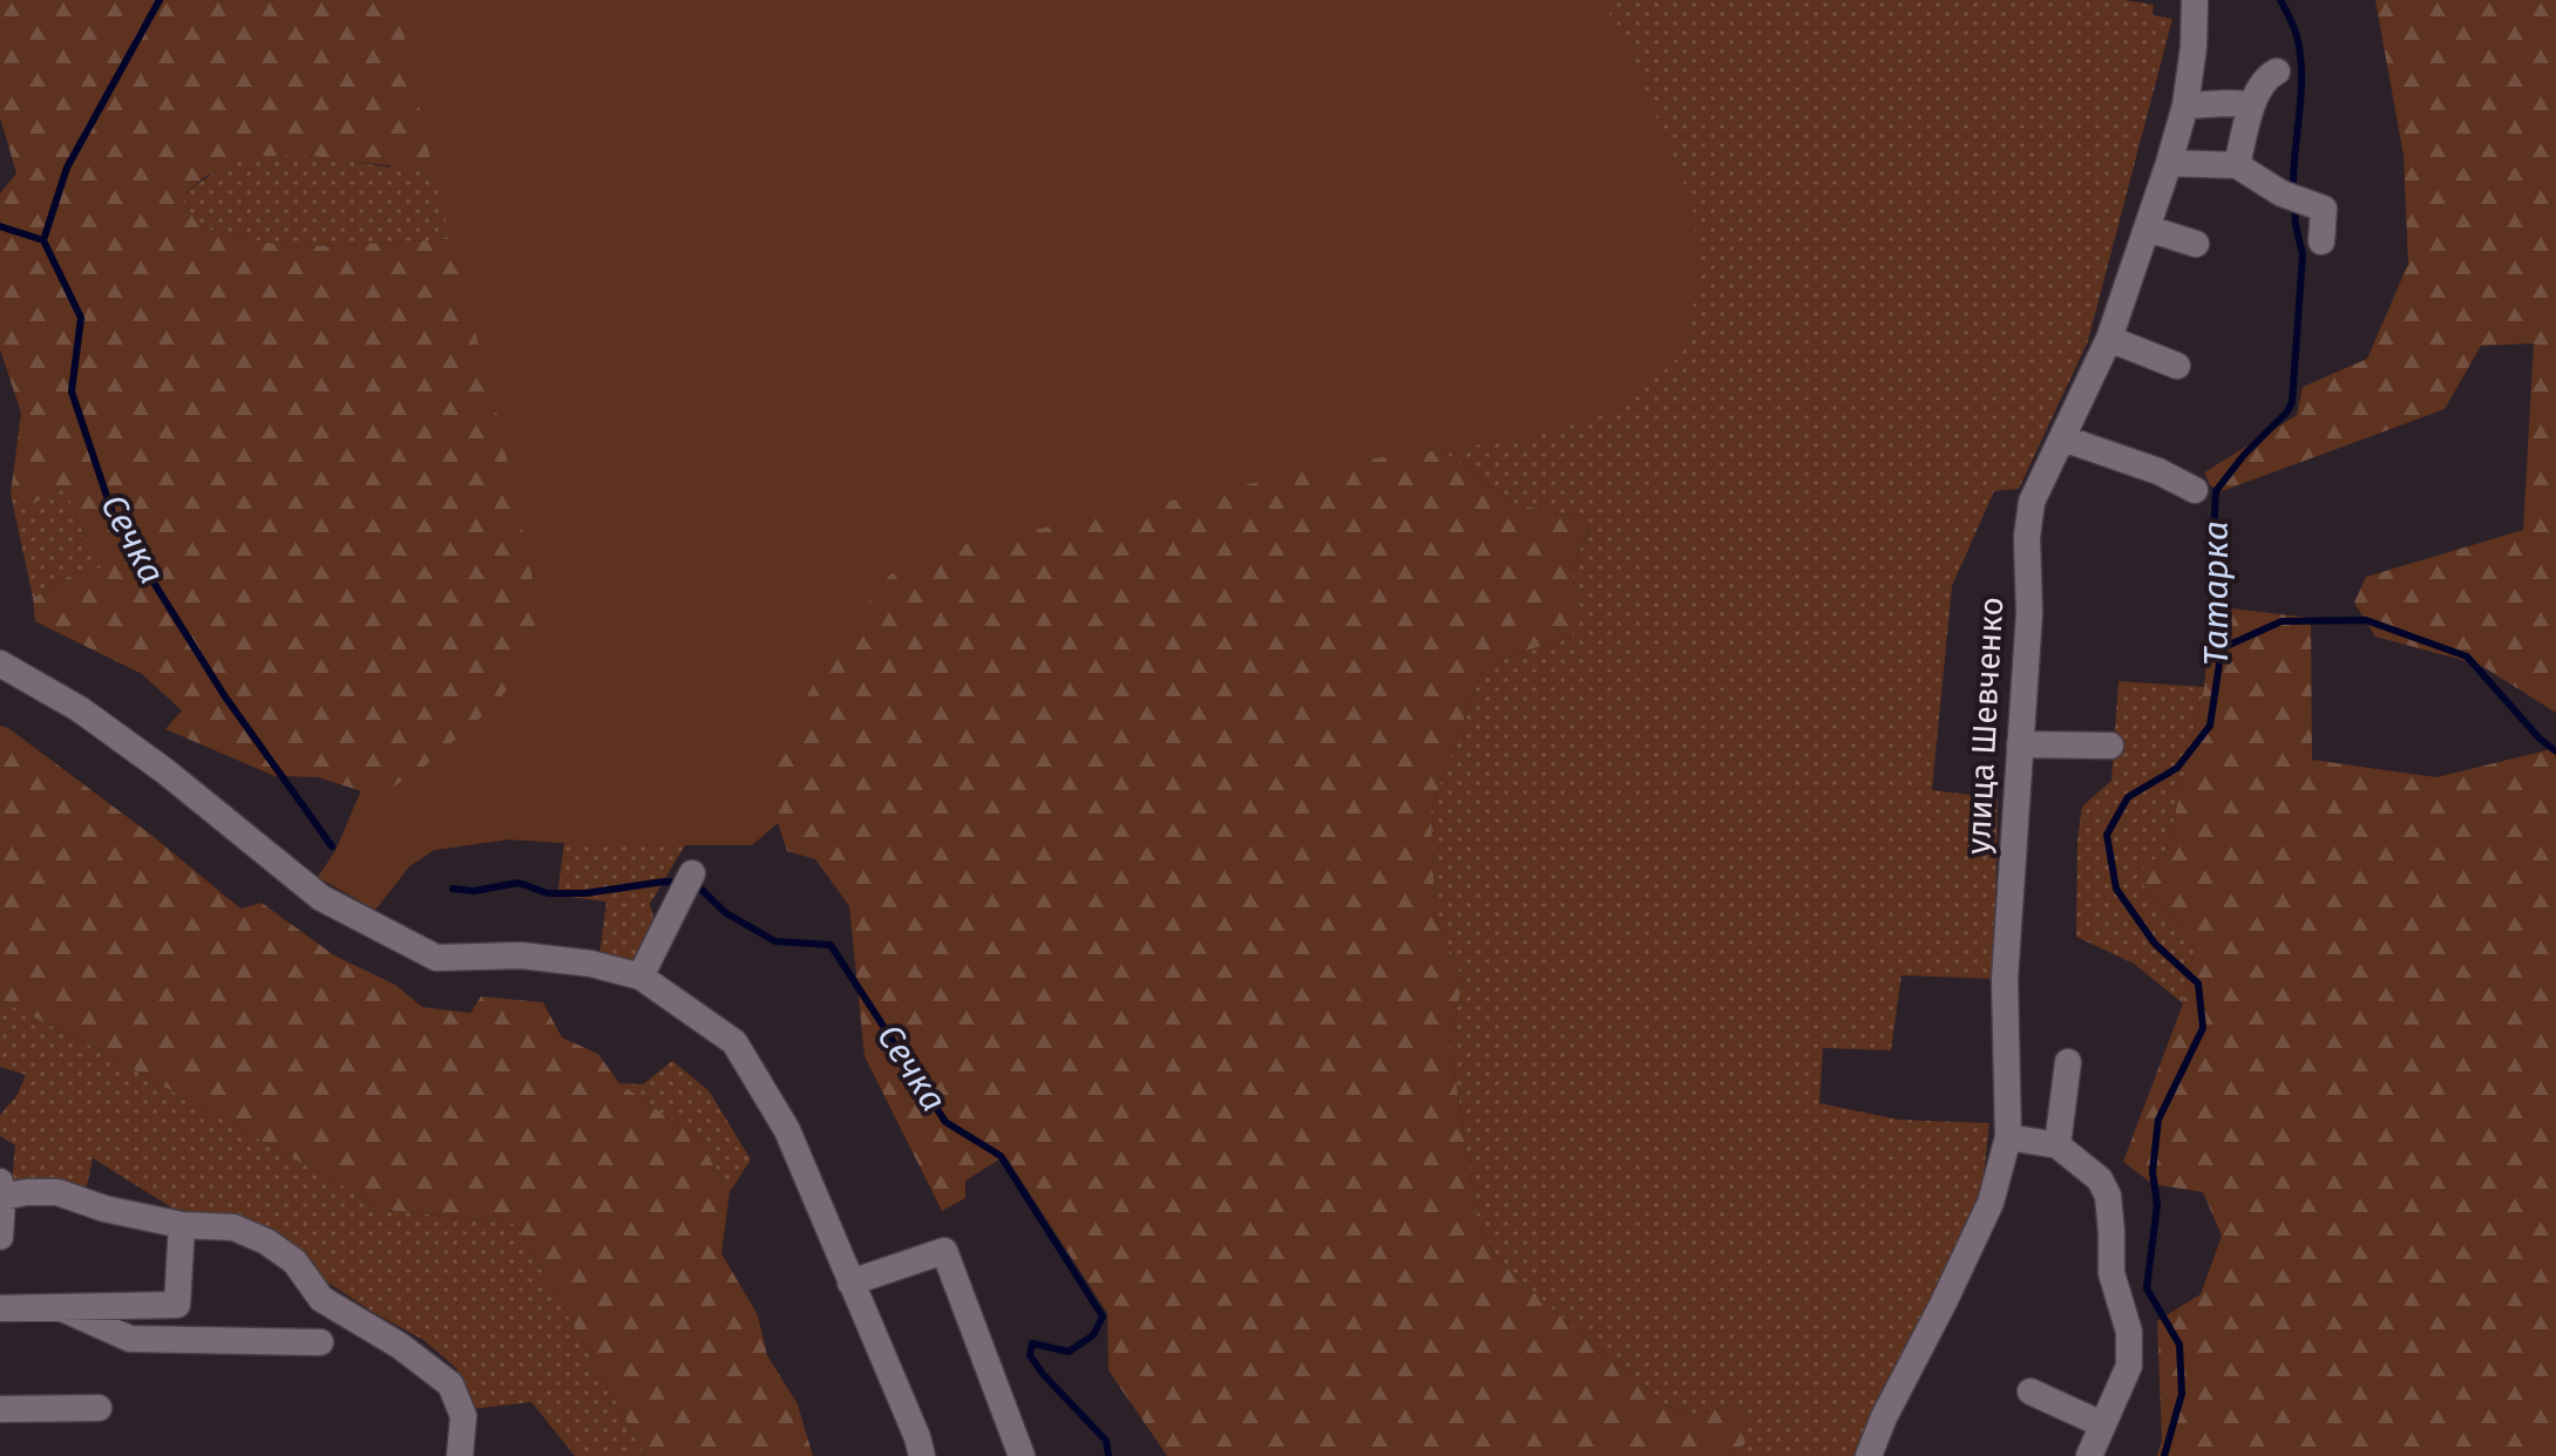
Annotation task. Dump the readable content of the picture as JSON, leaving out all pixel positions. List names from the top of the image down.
{
  "streets": {
    "street": ["улица Шевченко"]
  },
  "water": ["Сечка", "Татарка"]
}
